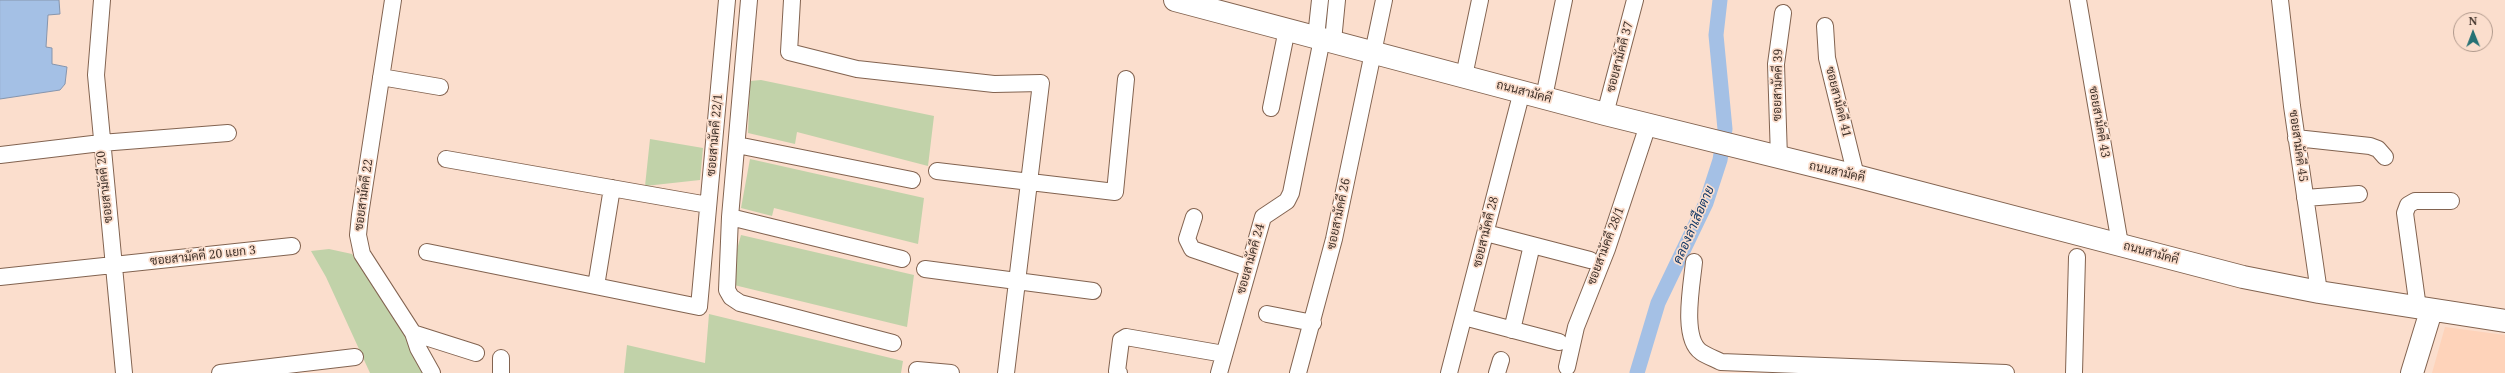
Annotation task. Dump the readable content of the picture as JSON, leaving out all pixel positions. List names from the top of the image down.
{
  "streets": {
    "main road": ["ถนนสามัคคี"],
    "street": [
      "ซอยสามัคคี 37",
      "ซอยสามัคคี 39",
      "ซอยสามัคคี 41",
      "ซอยสามัคคี 43",
      "ซอยสามัคคี 22/1",
      "ซอยสามัคคี 45",
      "ซอยสามัคคี 20",
      "ซอยสามัคคี 22",
      "ซอยสามัคคี 26",
      "ซอยสามัคคี 28",
      "ซอยสามัคคี 28/1",
      "ซอยสามัคคี 20 แยก 3",
      "ซอยสามัคคี 24"
    ]
  },
  "crossings": [
    ["ซอยสามัคคี 37", "ถนนสามัคคี"],
    ["ซอยสามัคคี 39", "ถนนสามัคคี"],
    ["ถนนสามัคคี", "ซอยสามัคคี 41"],
    ["ถนนสามัคคี", "ซอยสามัคคี 43"],
    ["ถนนสามัคคี", "ซอยสามัคคี 45"],
    ["ถนนสามัคคี", "ซอยสามัคคี 26"],
    ["ถนนสามัคคี", "ซอยสามัคคี 28"],
    ["ถนนสามัคคี", "ซอยสามัคคี 28/1"],
    ["ถนนสามัคคี", "ซอยสามัคคี 24"],
    ["ซอยสามัคคี 20", "ซอยสามัคคี 20 แยก 3"]
  ],
  "water": ["คลองลำเสือตาย"],
  "north": "top"
}
